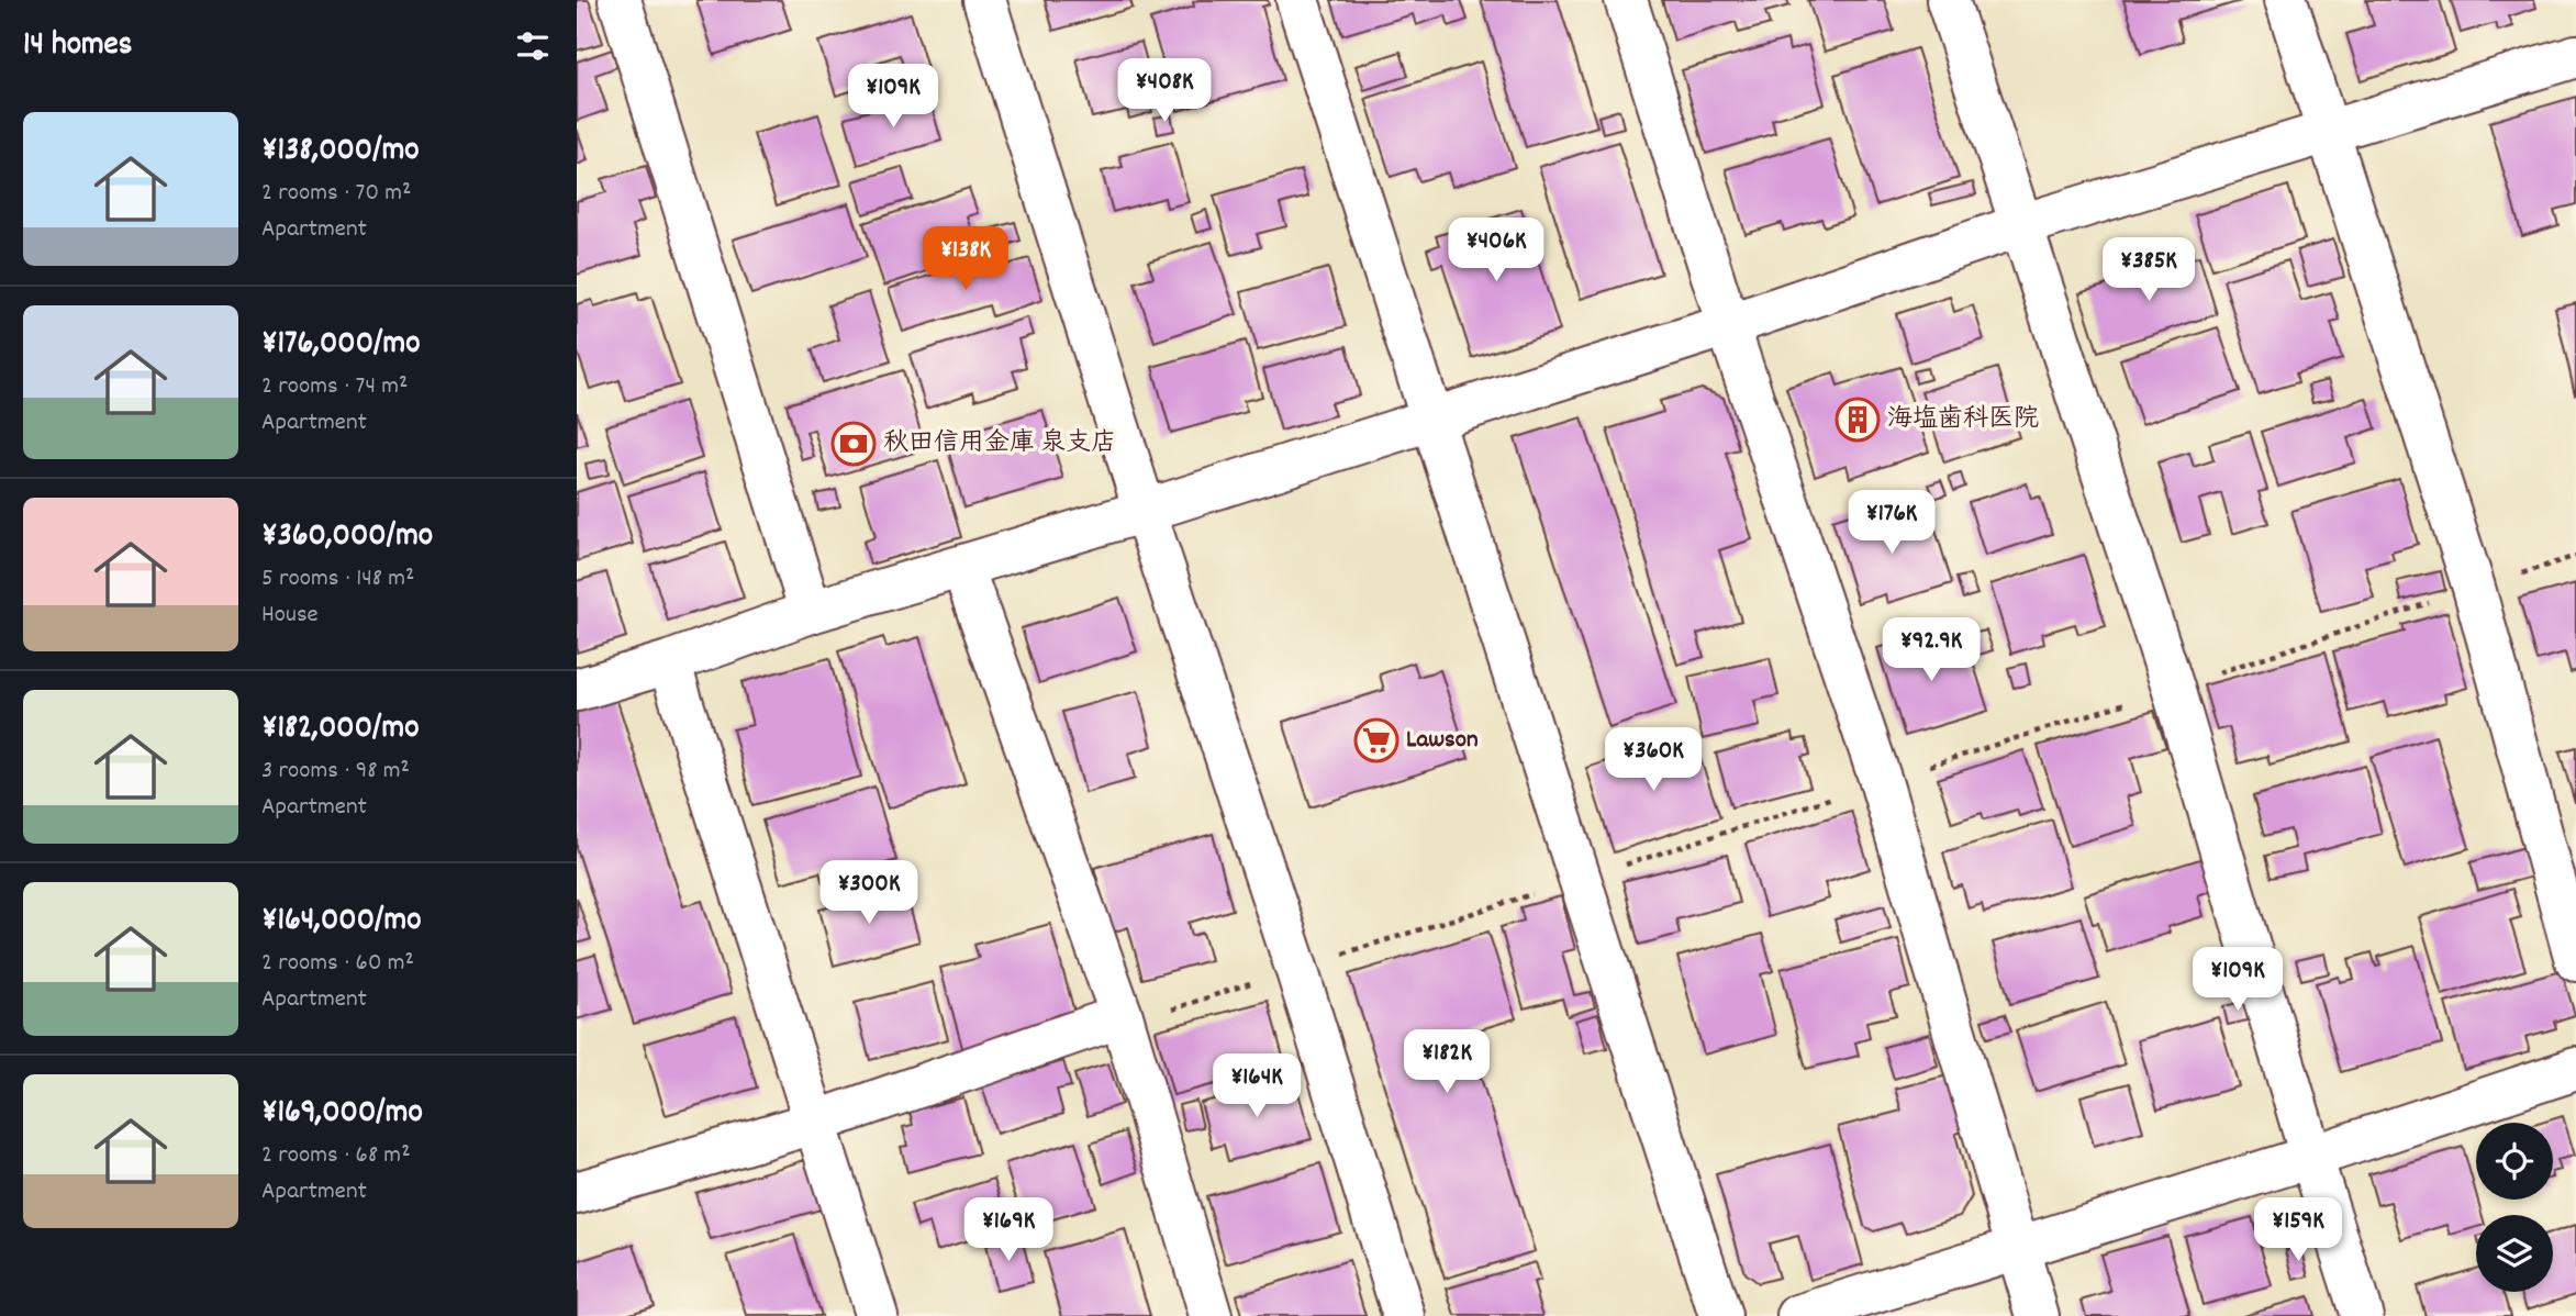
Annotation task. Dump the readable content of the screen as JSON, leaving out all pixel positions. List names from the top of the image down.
{
  "places": {
    "building": ["海塩歯科医院"],
    "bank": ["秋田信用金庫 泉支店"],
    "supermarket": ["Lawson"]
  },
  "page": {
    "heading": "14 homes",
    "price": [
      "¥408K",
      "¥109K",
      "¥406K",
      "¥138K",
      "¥385K",
      "¥176K",
      "¥92.9K",
      "¥360K",
      "¥300K",
      "¥109K",
      "¥182K",
      "¥164K",
      "¥169K",
      "¥159K"
    ],
    "list": [
      {
        "name": "¥138,000/mo",
        "note": "2 rooms · 70 m² · Apartment"
      },
      {
        "name": "¥176,000/mo",
        "note": "2 rooms · 74 m² · Apartment"
      },
      {
        "name": "¥360,000/mo",
        "note": "5 rooms · 148 m² · House"
      },
      {
        "name": "¥182,000/mo",
        "note": "3 rooms · 98 m² · Apartment"
      },
      {
        "name": "¥164,000/mo",
        "note": "2 rooms · 60 m² · Apartment"
      },
      {
        "name": "¥169,000/mo",
        "note": "2 rooms · 68 m² · Apartment"
      }
    ]
  }
}
